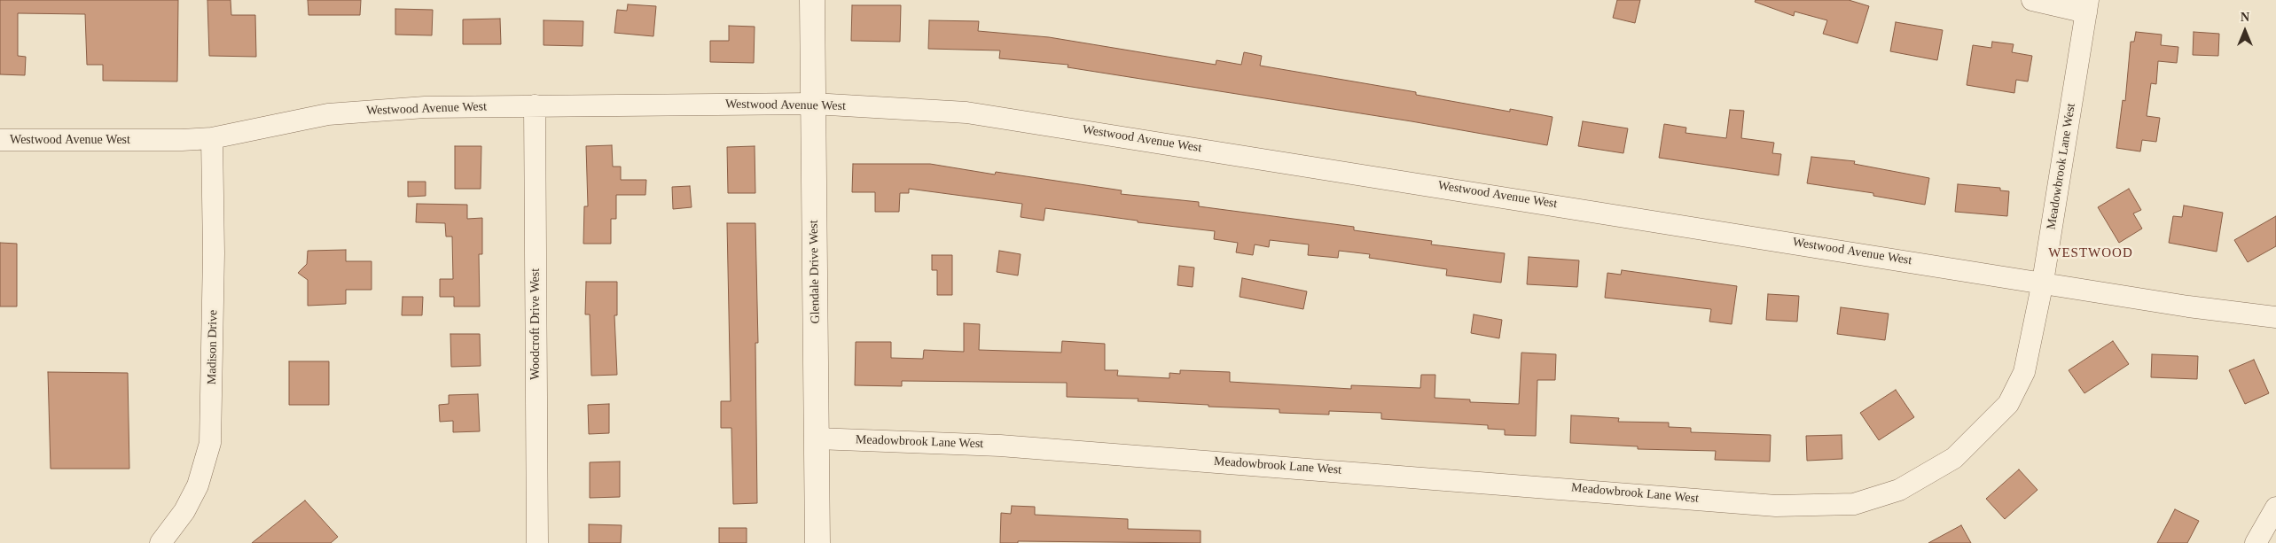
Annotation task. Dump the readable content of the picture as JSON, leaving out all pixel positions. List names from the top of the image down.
{
  "streets": {
    "street": [
      "Westwood Avenue West",
      "Meadowbrook Lane West",
      "Glendale Drive West",
      "Woodcroft Drive West",
      "Madison Drive"
    ]
  },
  "crossings": [
    ["Westwood Avenue West", "Meadowbrook Lane West"],
    ["Westwood Avenue West", "Glendale Drive West"],
    ["Westwood Avenue West", "Woodcroft Drive West"],
    ["Westwood Avenue West", "Madison Drive"],
    ["Meadowbrook Lane West", "Glendale Drive West"]
  ],
  "districts": ["WESTWOOD"],
  "north": "top"
}
